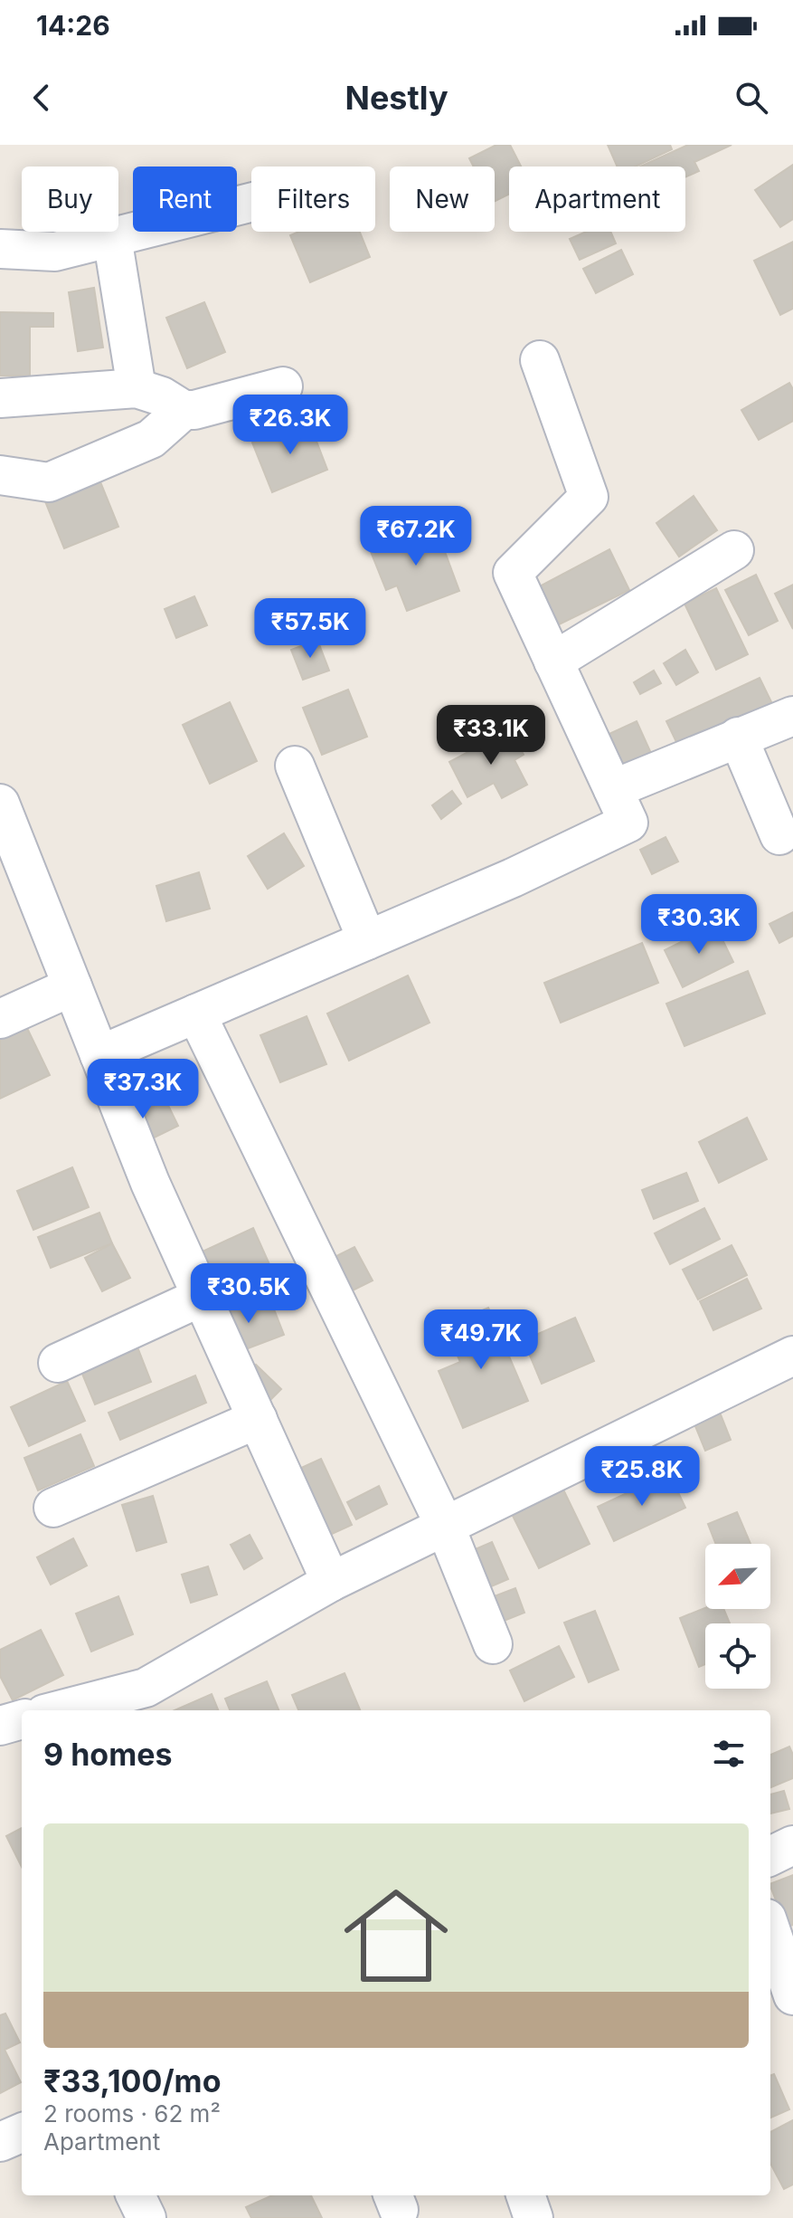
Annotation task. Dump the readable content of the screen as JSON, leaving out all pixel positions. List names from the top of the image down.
{
  "north": "bottom left",
  "page": {
    "status": "14:26",
    "header": "Nestly",
    "chip": [
      "Buy",
      "Rent",
      "Filters",
      "New",
      "Apartment"
    ],
    "price": [
      "₹26.3K",
      "₹67.2K",
      "₹57.5K",
      "₹33.1K",
      "₹30.3K",
      "₹37.3K",
      "₹30.5K",
      "₹49.7K",
      "₹25.8K"
    ],
    "heading": "9 homes",
    "list": [
      {
        "name": "₹33,100/mo",
        "note": "2 rooms · 62 m² · Apartment"
      }
    ]
  }
}
